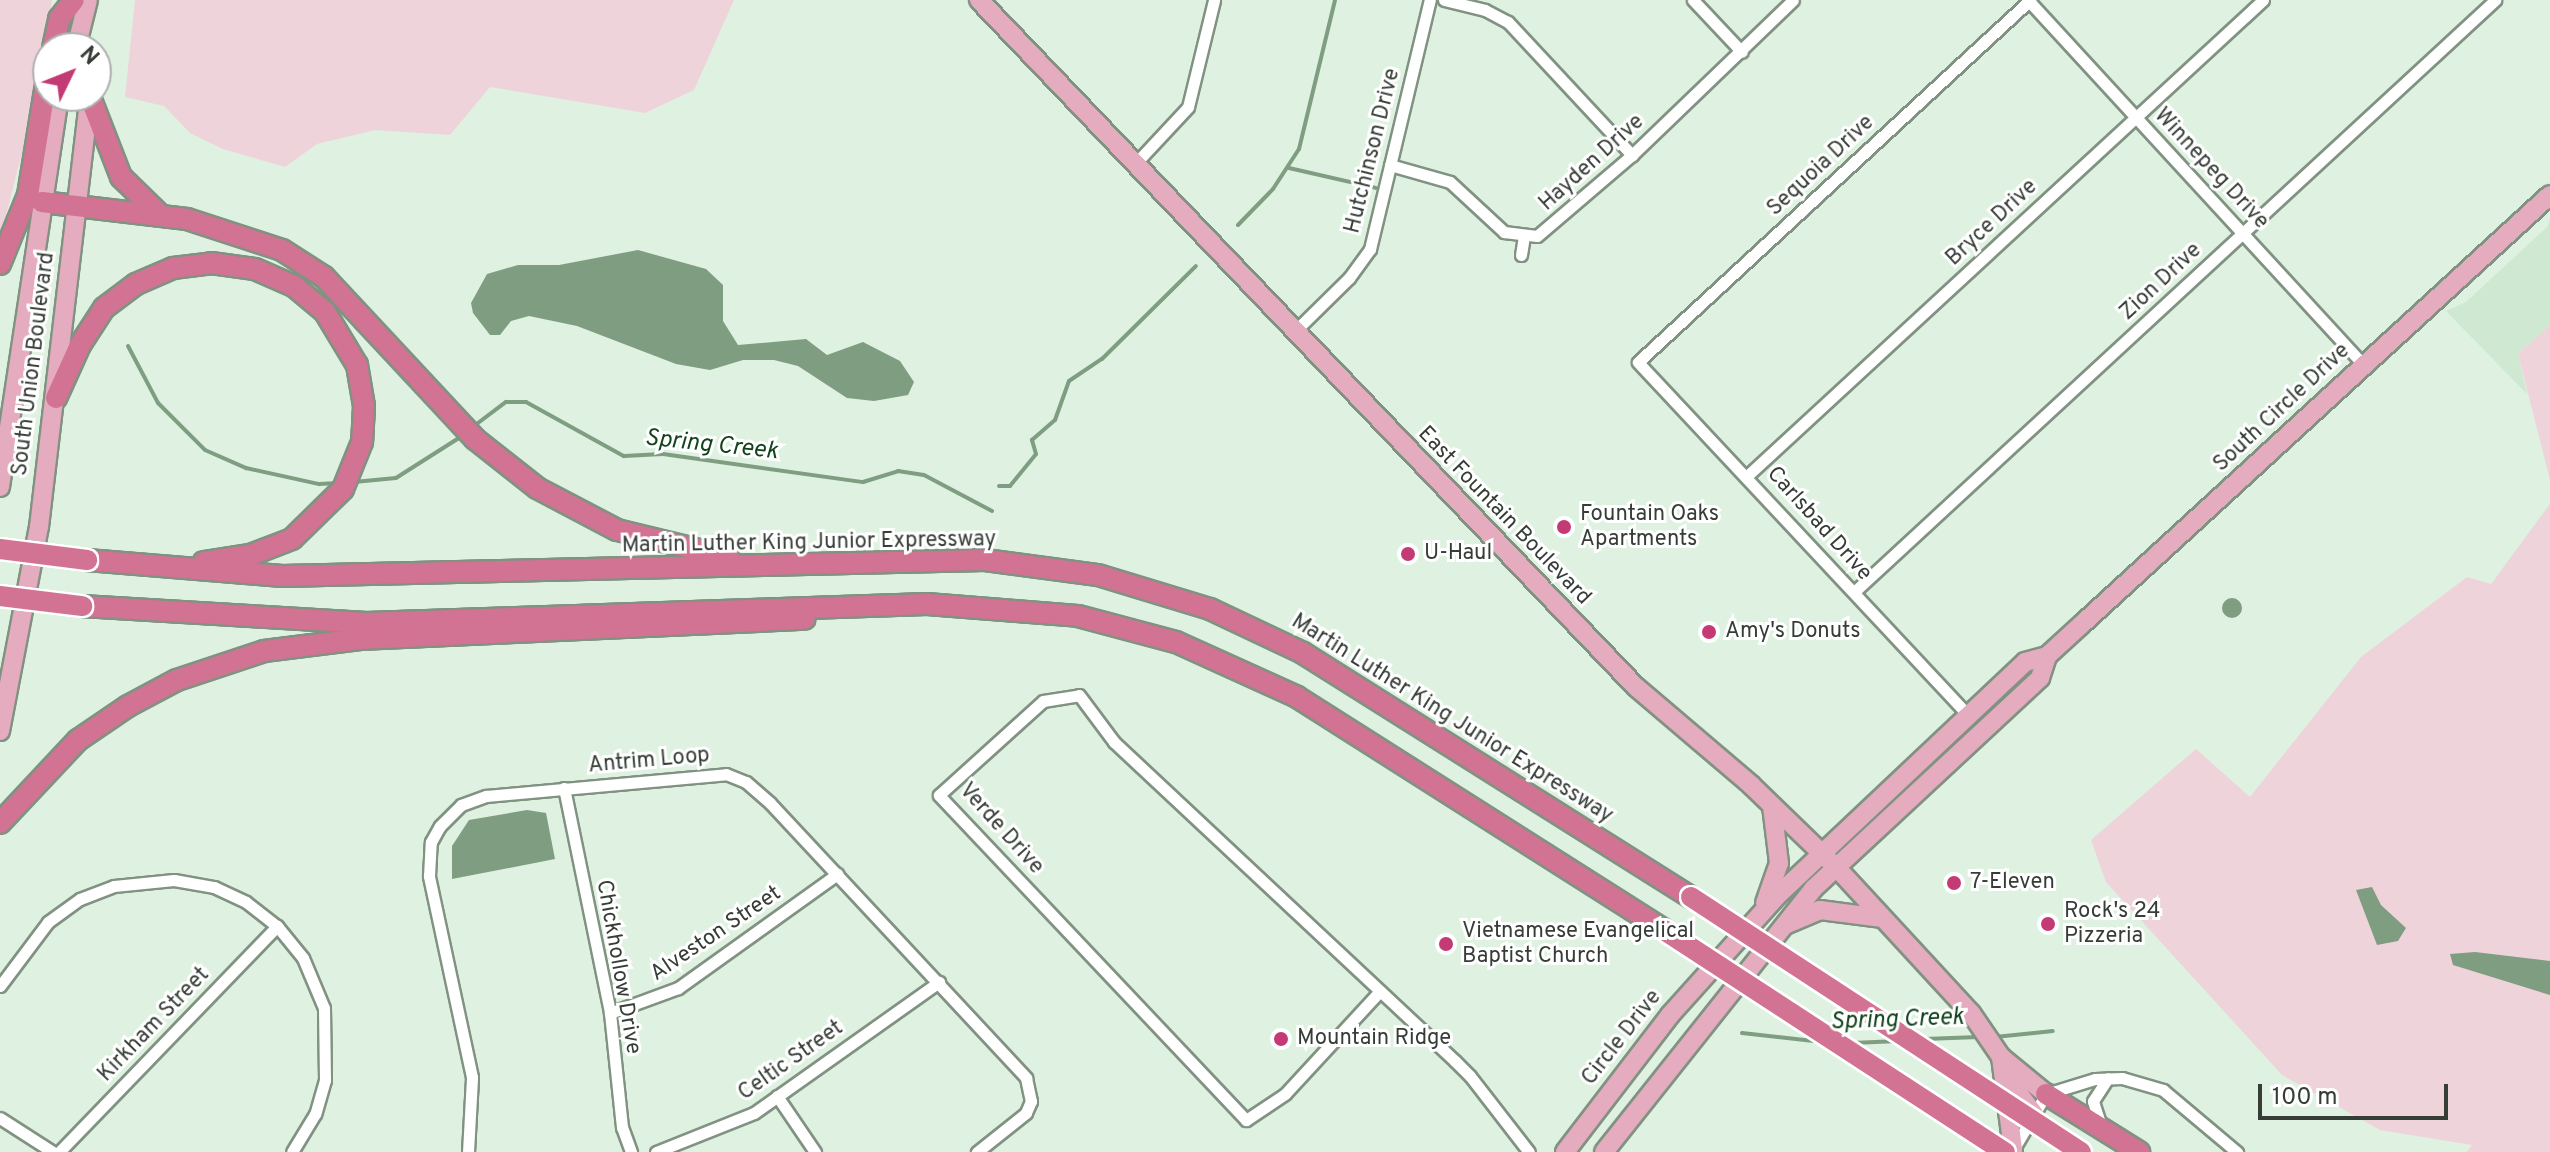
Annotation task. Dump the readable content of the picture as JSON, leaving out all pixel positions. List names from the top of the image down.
{
  "streets": {
    "highway": ["Martin Luther King Junior Expressway"],
    "main road": [
      "South Union Boulevard",
      "South Circle Drive",
      "East Fountain Boulevard",
      "Circle Drive"
    ],
    "street": [
      "Hutchinson Drive",
      "Hayden Drive",
      "Sequoia Drive",
      "Winnepeg Drive",
      "Bryce Drive",
      "Zion Drive",
      "Carlsbad Drive",
      "Antrim Loop",
      "Verde Drive",
      "Alveston Street",
      "Chickhollow Drive",
      "Kirkham Street",
      "Celtic Street"
    ]
  },
  "crossings": [
    ["Hutchinson Drive", "East Fountain Boulevard"],
    ["Sequoia Drive", "Winnepeg Drive"],
    ["Sequoia Drive", "Carlsbad Drive"],
    ["Winnepeg Drive", "Bryce Drive"],
    ["Winnepeg Drive", "Zion Drive"],
    ["Winnepeg Drive", "South Circle Drive"],
    ["Bryce Drive", "Carlsbad Drive"],
    ["Zion Drive", "Carlsbad Drive"],
    ["South Circle Drive", "East Fountain Boulevard"],
    ["South Circle Drive", "Carlsbad Drive"],
    ["South Circle Drive", "Circle Drive"],
    ["East Fountain Boulevard", "Circle Drive"],
    ["Antrim Loop", "Alveston Street"],
    ["Antrim Loop", "Chickhollow Drive"],
    ["Antrim Loop", "Celtic Street"],
    ["Alveston Street", "Chickhollow Drive"]
  ],
  "water": ["Spring Creek"],
  "places": [
    "Fountain Oaks Apartments",
    "U-Haul",
    "Amy's Donuts",
    "7-Eleven",
    "Rock's 24 Pizzeria",
    "Vietnamese Evangelical Baptist Church",
    "Mountain Ridge"
  ],
  "scale_bar": "100 m",
  "north": "top right"
}
